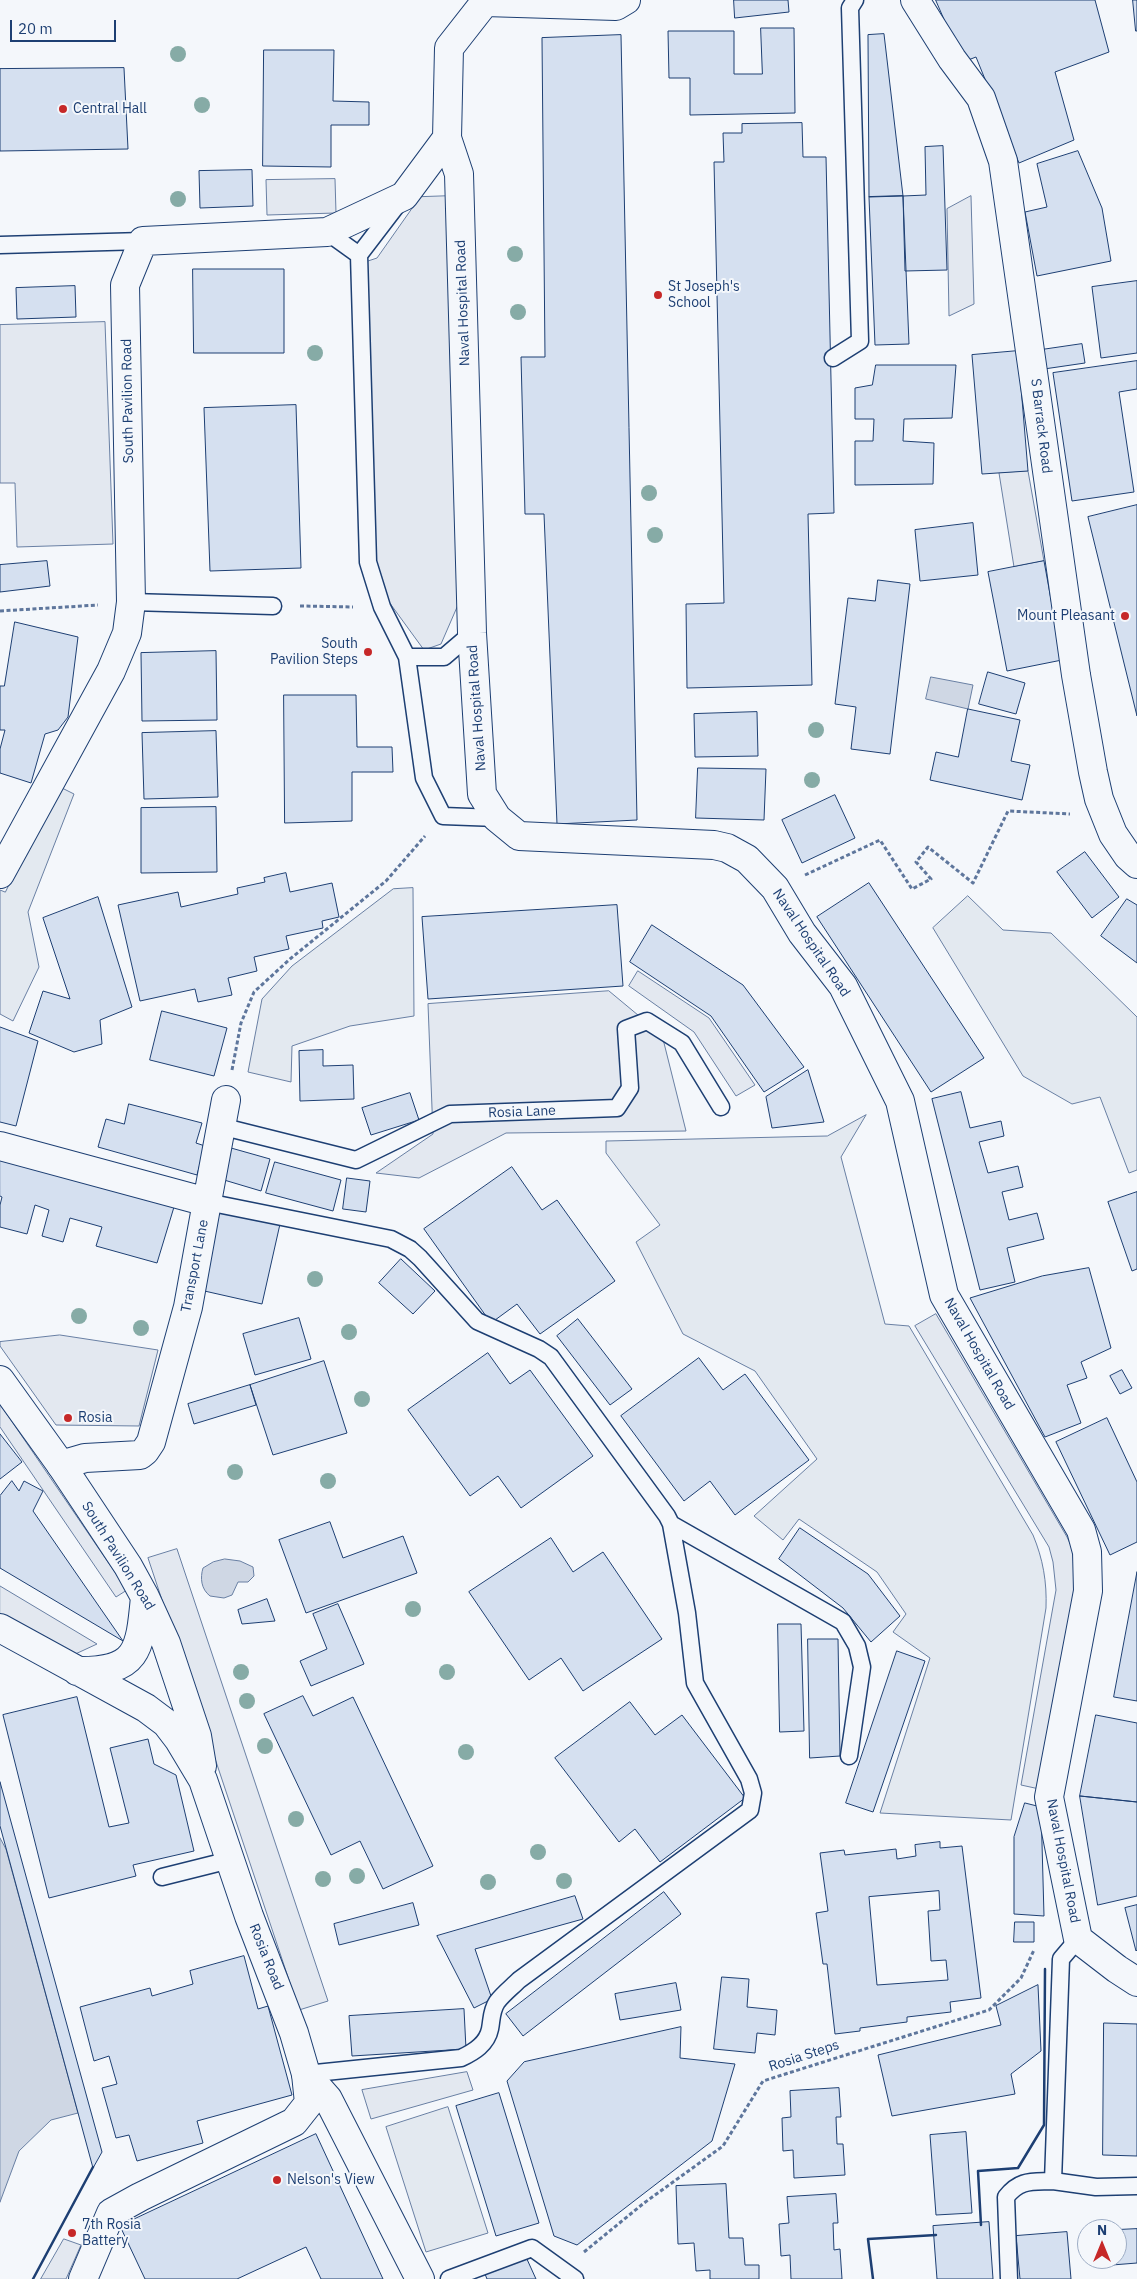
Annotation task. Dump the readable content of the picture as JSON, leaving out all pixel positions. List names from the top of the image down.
{
  "streets": {
    "street": [
      "Naval Hospital Road",
      "South Pavilion Road",
      "S Barrack Road",
      "Transport Lane",
      "Rosia Road"
    ],
    "lane": ["Rosia Lane"],
    "path": ["Rosia Steps"]
  },
  "crossings": [
    ["South Pavilion Road", "Transport Lane"],
    ["South Pavilion Road", "Rosia Road"]
  ],
  "places": [
    "Central Hall",
    "St Joseph's School",
    "Mount Pleasant",
    "South Pavilion Steps",
    "Rosia",
    "Nelson's View",
    "7th Rosia Battery"
  ],
  "scale_bar": "20 m",
  "north": "top"
}
